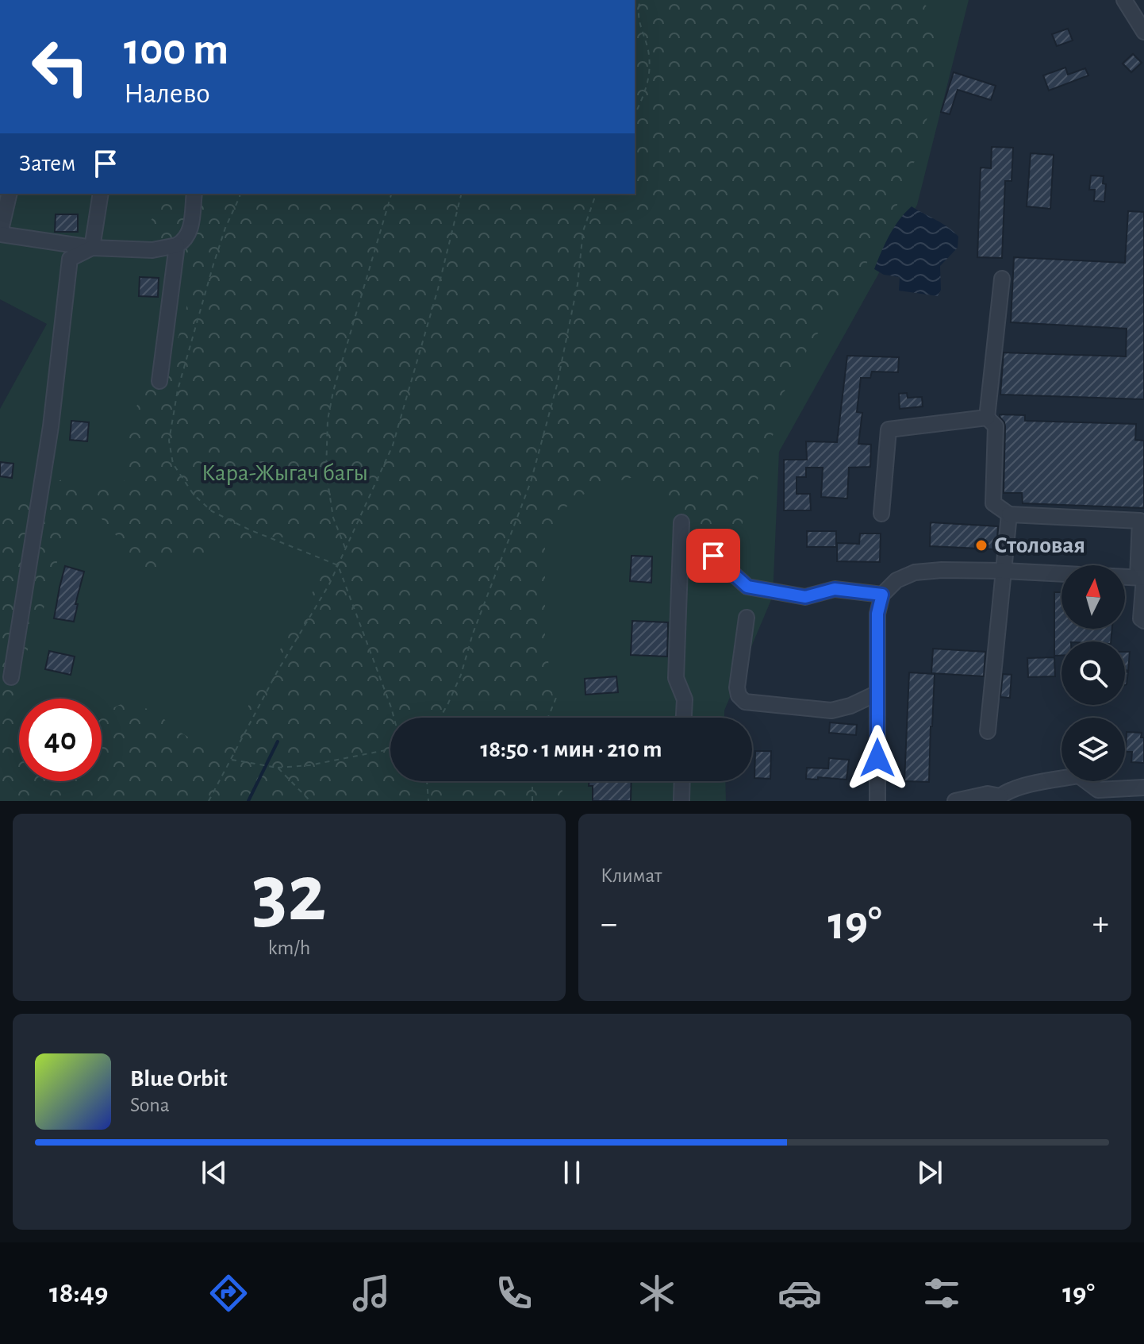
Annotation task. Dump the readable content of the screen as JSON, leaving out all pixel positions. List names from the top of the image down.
{
  "parks": ["Кара-Жыгач багы"],
  "places": ["Столовая"],
  "north": "top",
  "page": {
    "turn": ["100 m", "Налево"],
    "then": "Затем",
    "limit": "40",
    "trip": "18:50 · 1 мин · 210 m",
    "tile": [
      ["32", "km/h"],
      "Климат"
    ],
    "heat": ["−", "19°", "+"],
    "song": ["Blue Orbit", "Sona"],
    "tabs": ["18:49", "19°"]
  }
}
